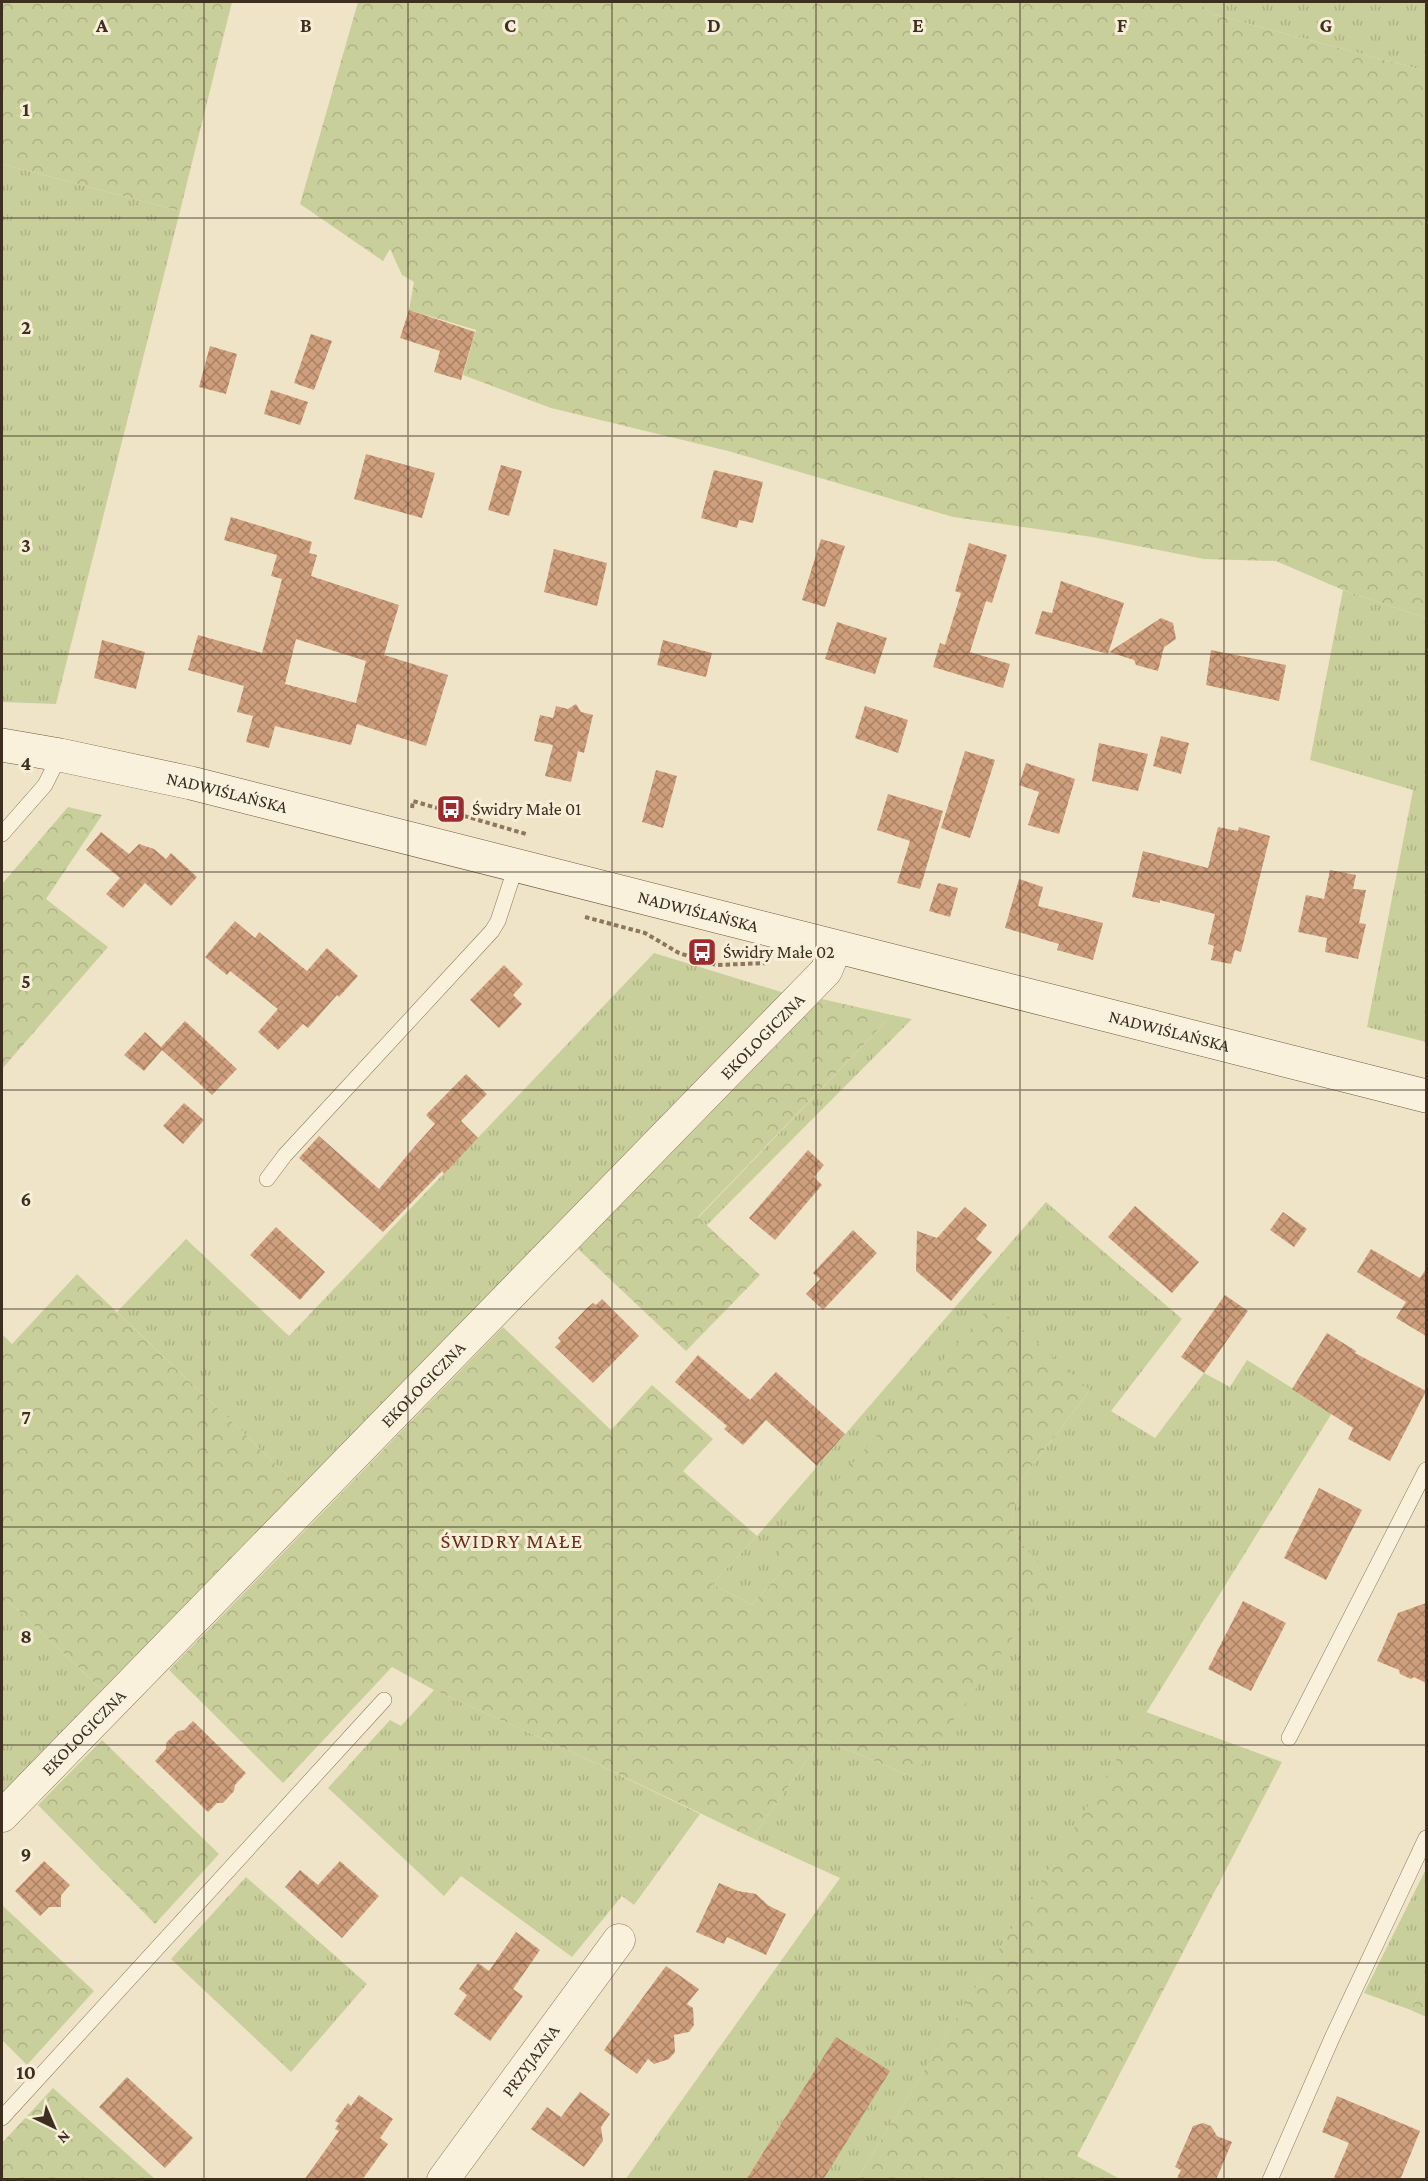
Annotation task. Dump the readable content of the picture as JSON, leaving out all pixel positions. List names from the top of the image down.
{
  "streets": {
    "main road": ["NADWIŚLAŃSKA"],
    "street": ["EKOLOGICZNA", "PRZYJAZNA"]
  },
  "crossings": [
    ["NADWIŚLAŃSKA", "EKOLOGICZNA"]
  ],
  "districts": ["ŚWIDRY MAŁE"],
  "places": {
    "bus stop": ["Świdry Małe 01", "Świdry Małe 02"]
  },
  "north": "bottom right",
  "grid": {
    "columns": [
      "A",
      "B",
      "C",
      "D",
      "E",
      "F",
      "G"
    ],
    "rows": [
      "1",
      "2",
      "3",
      "4",
      "5",
      "6",
      "7",
      "8",
      "9",
      "10"
    ]
  }
}
